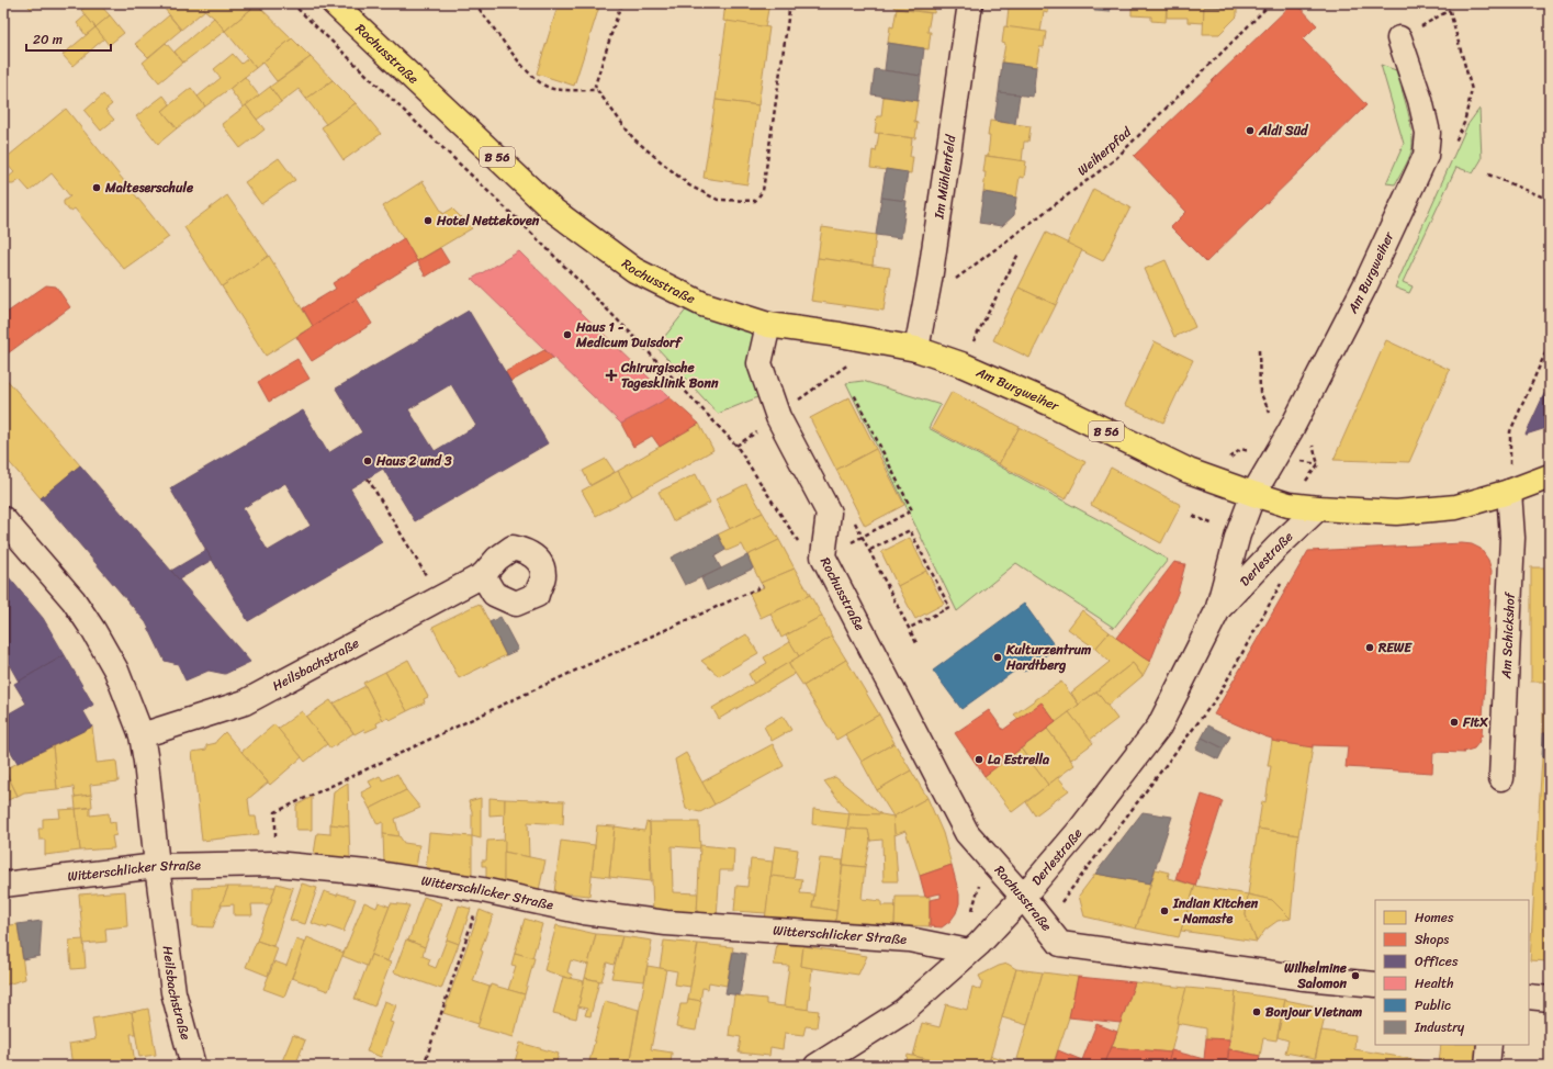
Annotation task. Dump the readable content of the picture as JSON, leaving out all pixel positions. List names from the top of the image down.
{
  "streets": {
    "main road": ["Rochusstraße", "B 56", "Am Burgweiher"],
    "street": [
      "Im Mühlenfeld",
      "Derlestraße",
      "Am Schickshof",
      "Heilsbachstraße",
      "Witterschlicker Straße"
    ],
    "path": ["Weiherpfad"]
  },
  "crossings": [
    ["Rochusstraße", "Am Burgweiher"],
    ["Rochusstraße", "Derlestraße"],
    ["Weiherpfad", "Im Mühlenfeld"],
    ["Im Mühlenfeld", "Am Burgweiher"],
    ["Am Burgweiher", "Derlestraße"],
    ["Am Burgweiher", "Am Schickshof"],
    ["Derlestraße", "Witterschlicker Straße"],
    ["Heilsbachstraße", "Witterschlicker Straße"]
  ],
  "places": {
    "other": [
      "Aldi Süd",
      "Malteserschule",
      "Hotel Nettekoven",
      "Haus 1 - Medicum Duisdorf",
      "Haus 2 und 3",
      "REWE",
      "Kulturzentrum Hardtberg",
      "FitX",
      "La Estrella",
      "Indian Kitchen - Namaste",
      "Wilhelmine Salomon",
      "Bonjour Vietnam"
    ],
    "health": ["Chirurgische Tagesklinik Bonn"]
  },
  "legend": [
    "Homes",
    "Shops",
    "Offices",
    "Health",
    "Public",
    "Industry"
  ],
  "scale_bar": "20 m"
}
